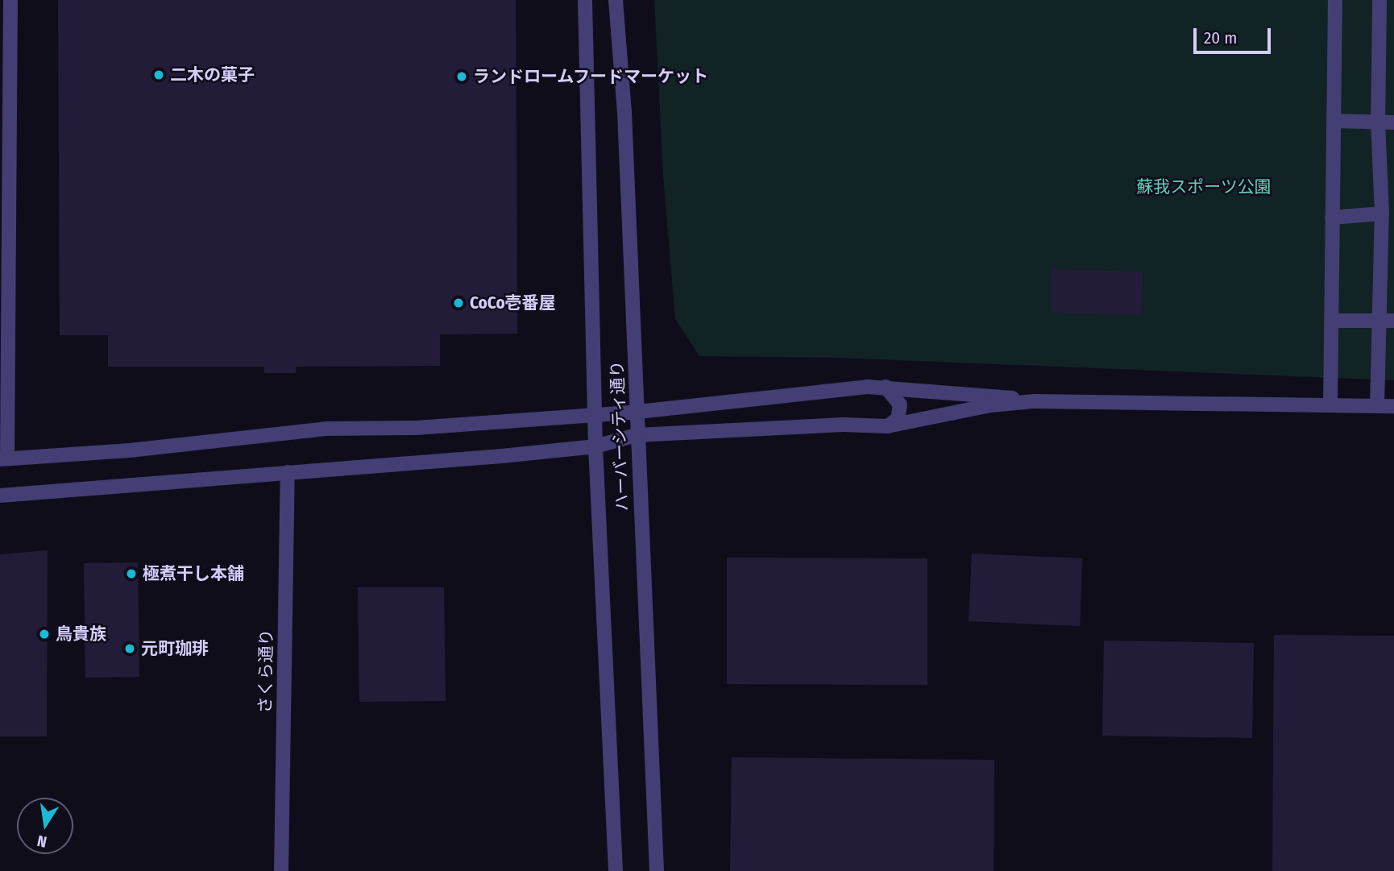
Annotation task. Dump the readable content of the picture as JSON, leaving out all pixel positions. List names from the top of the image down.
{
  "streets": {
    "street": ["ハーバーシティ通り", "さくら通り"]
  },
  "parks": ["蘇我スポーツ公園"],
  "places": [
    "二木の菓子",
    "ランドロームフードマーケット",
    "CoCo壱番屋",
    "極煮干し本舗",
    "鳥貴族",
    "元町珈琲"
  ],
  "scale_bar": "20 m",
  "north": "bottom"
}
